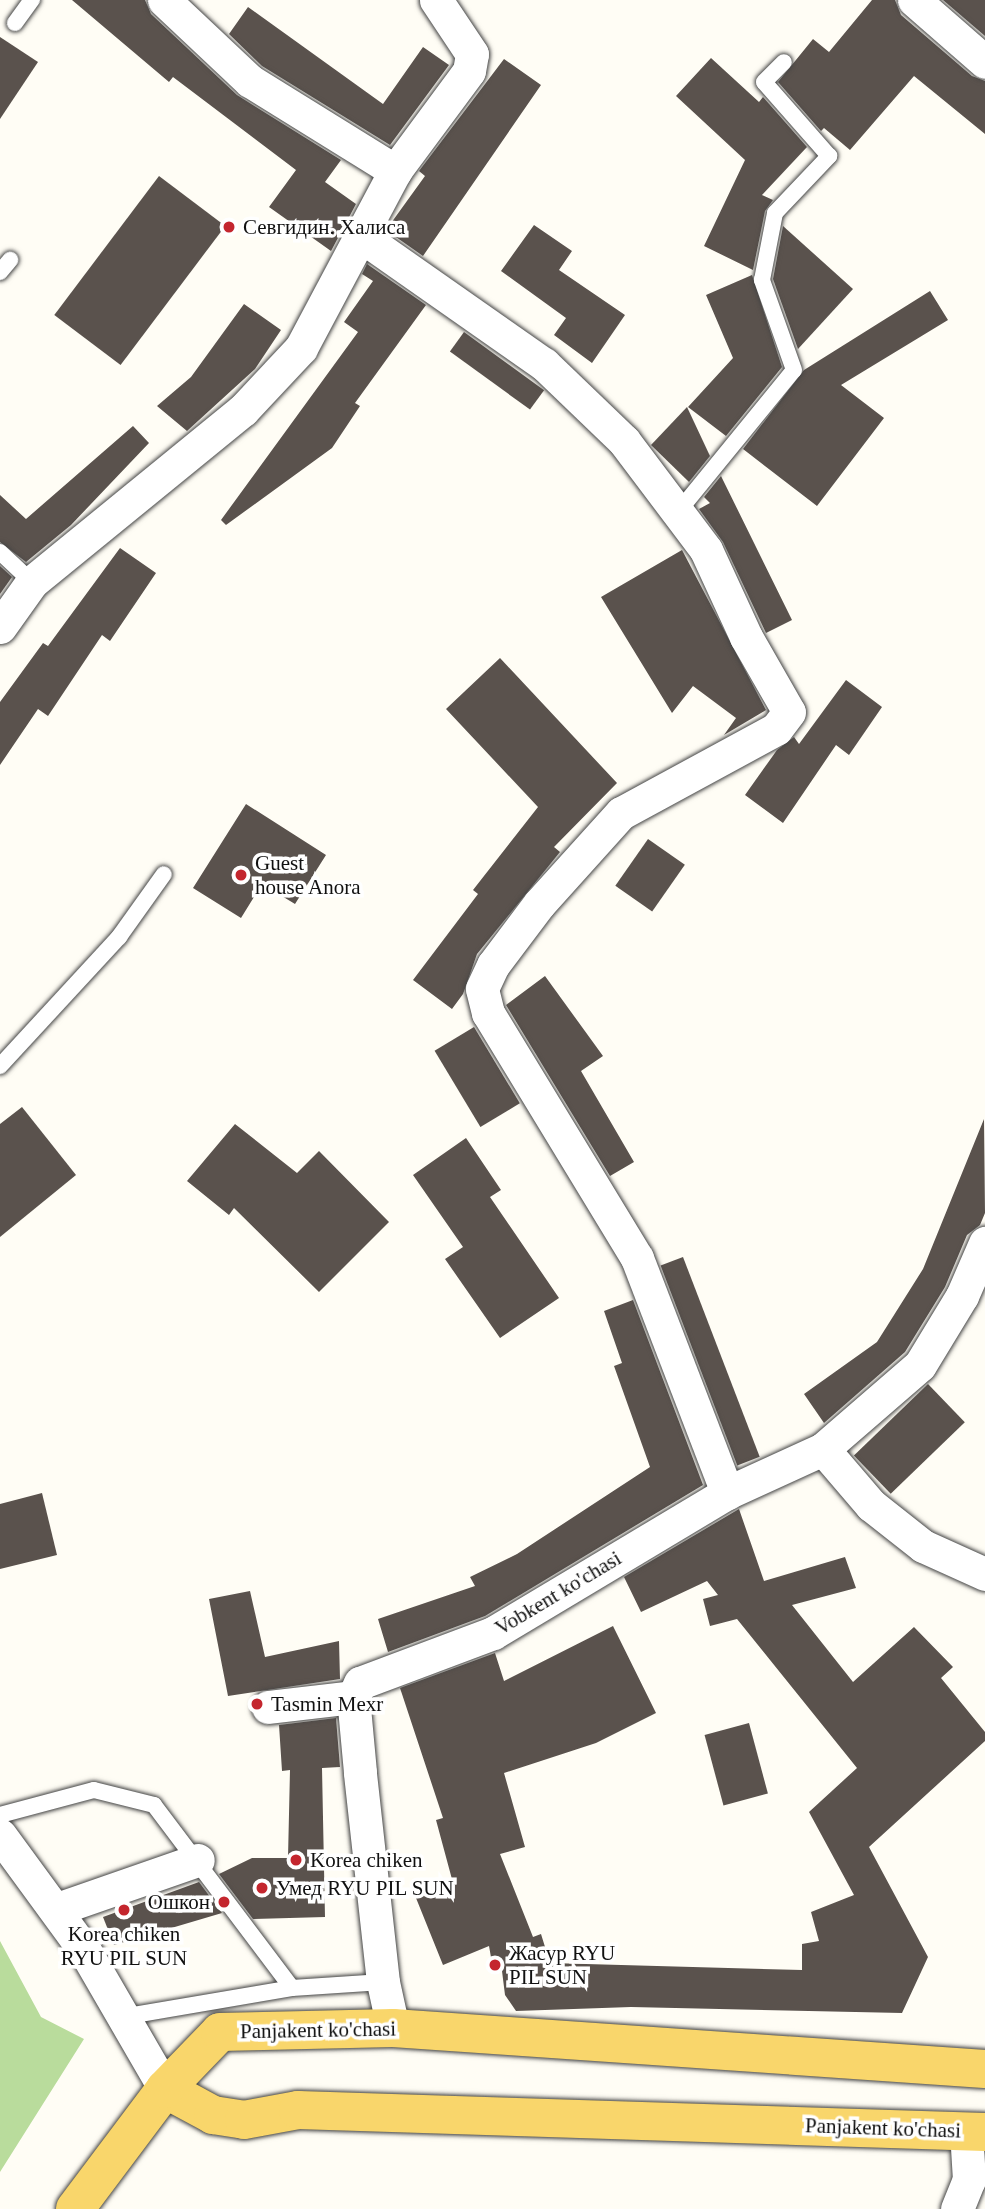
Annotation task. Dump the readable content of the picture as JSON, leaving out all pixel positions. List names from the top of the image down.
{
  "streets": {
    "main road": ["Panjakent ko'chasi"],
    "street": ["Vobkent ko'chasi"]
  },
  "places": [
    "Севгидин. Халиса",
    "Guest house Anora",
    "Tasmin Mexr",
    "Korea chiken",
    "Умед RYU PIL SUN",
    "Ошкон",
    "Korea chiken RYU PIL SUN",
    "Жасур RYU PIL SUN"
  ]
}
